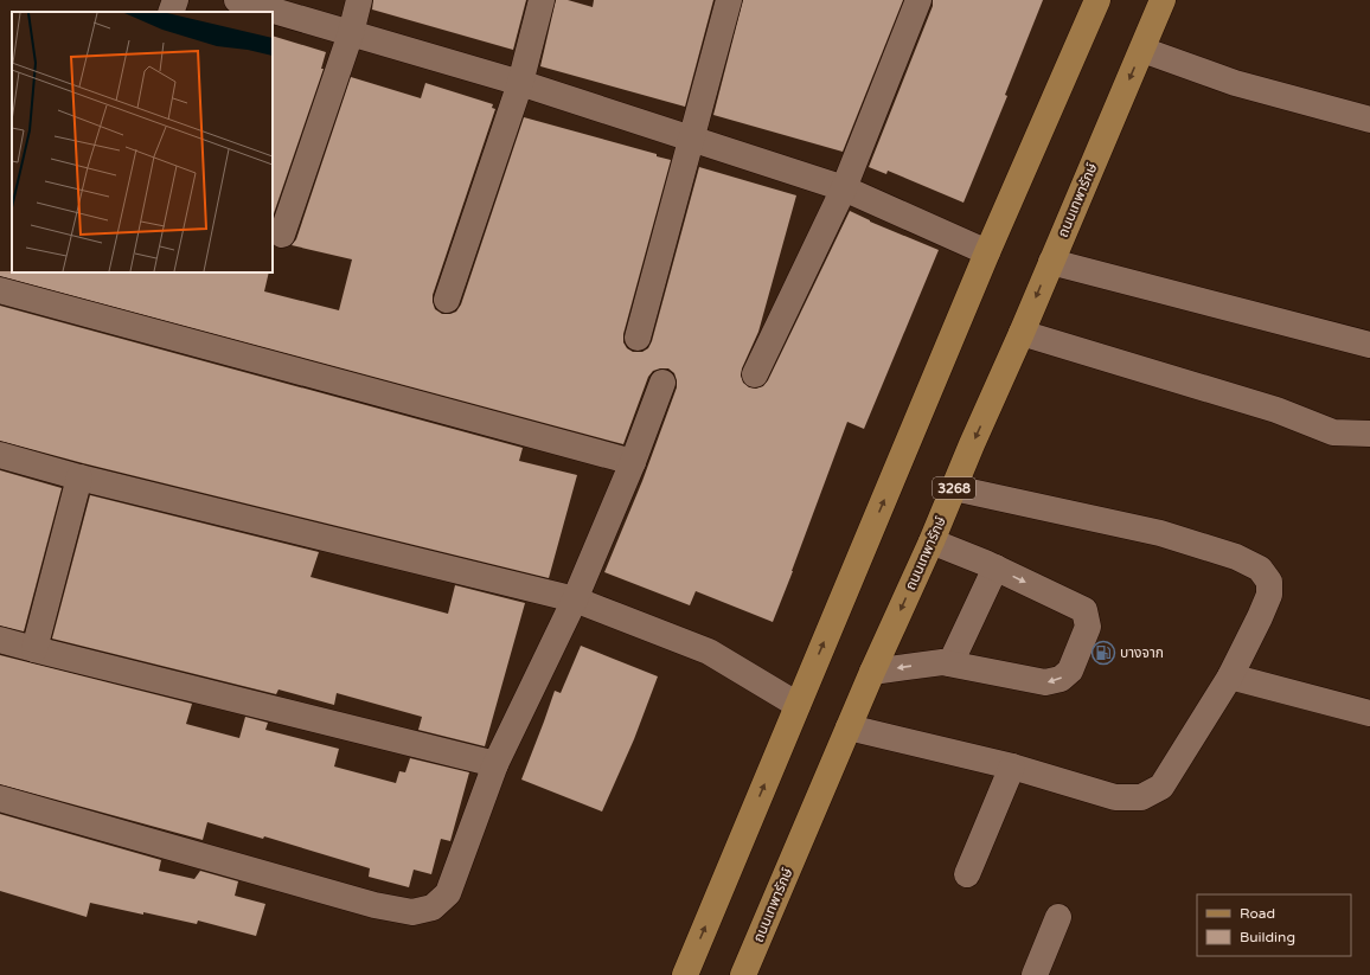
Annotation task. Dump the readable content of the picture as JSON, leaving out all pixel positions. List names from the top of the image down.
{
  "streets": {
    "main road": ["ถนนเทพารักษ์", "3268"]
  },
  "places": {
    "fuel station": ["บางจาก"]
  },
  "legend": ["Road", "Building"]
}
